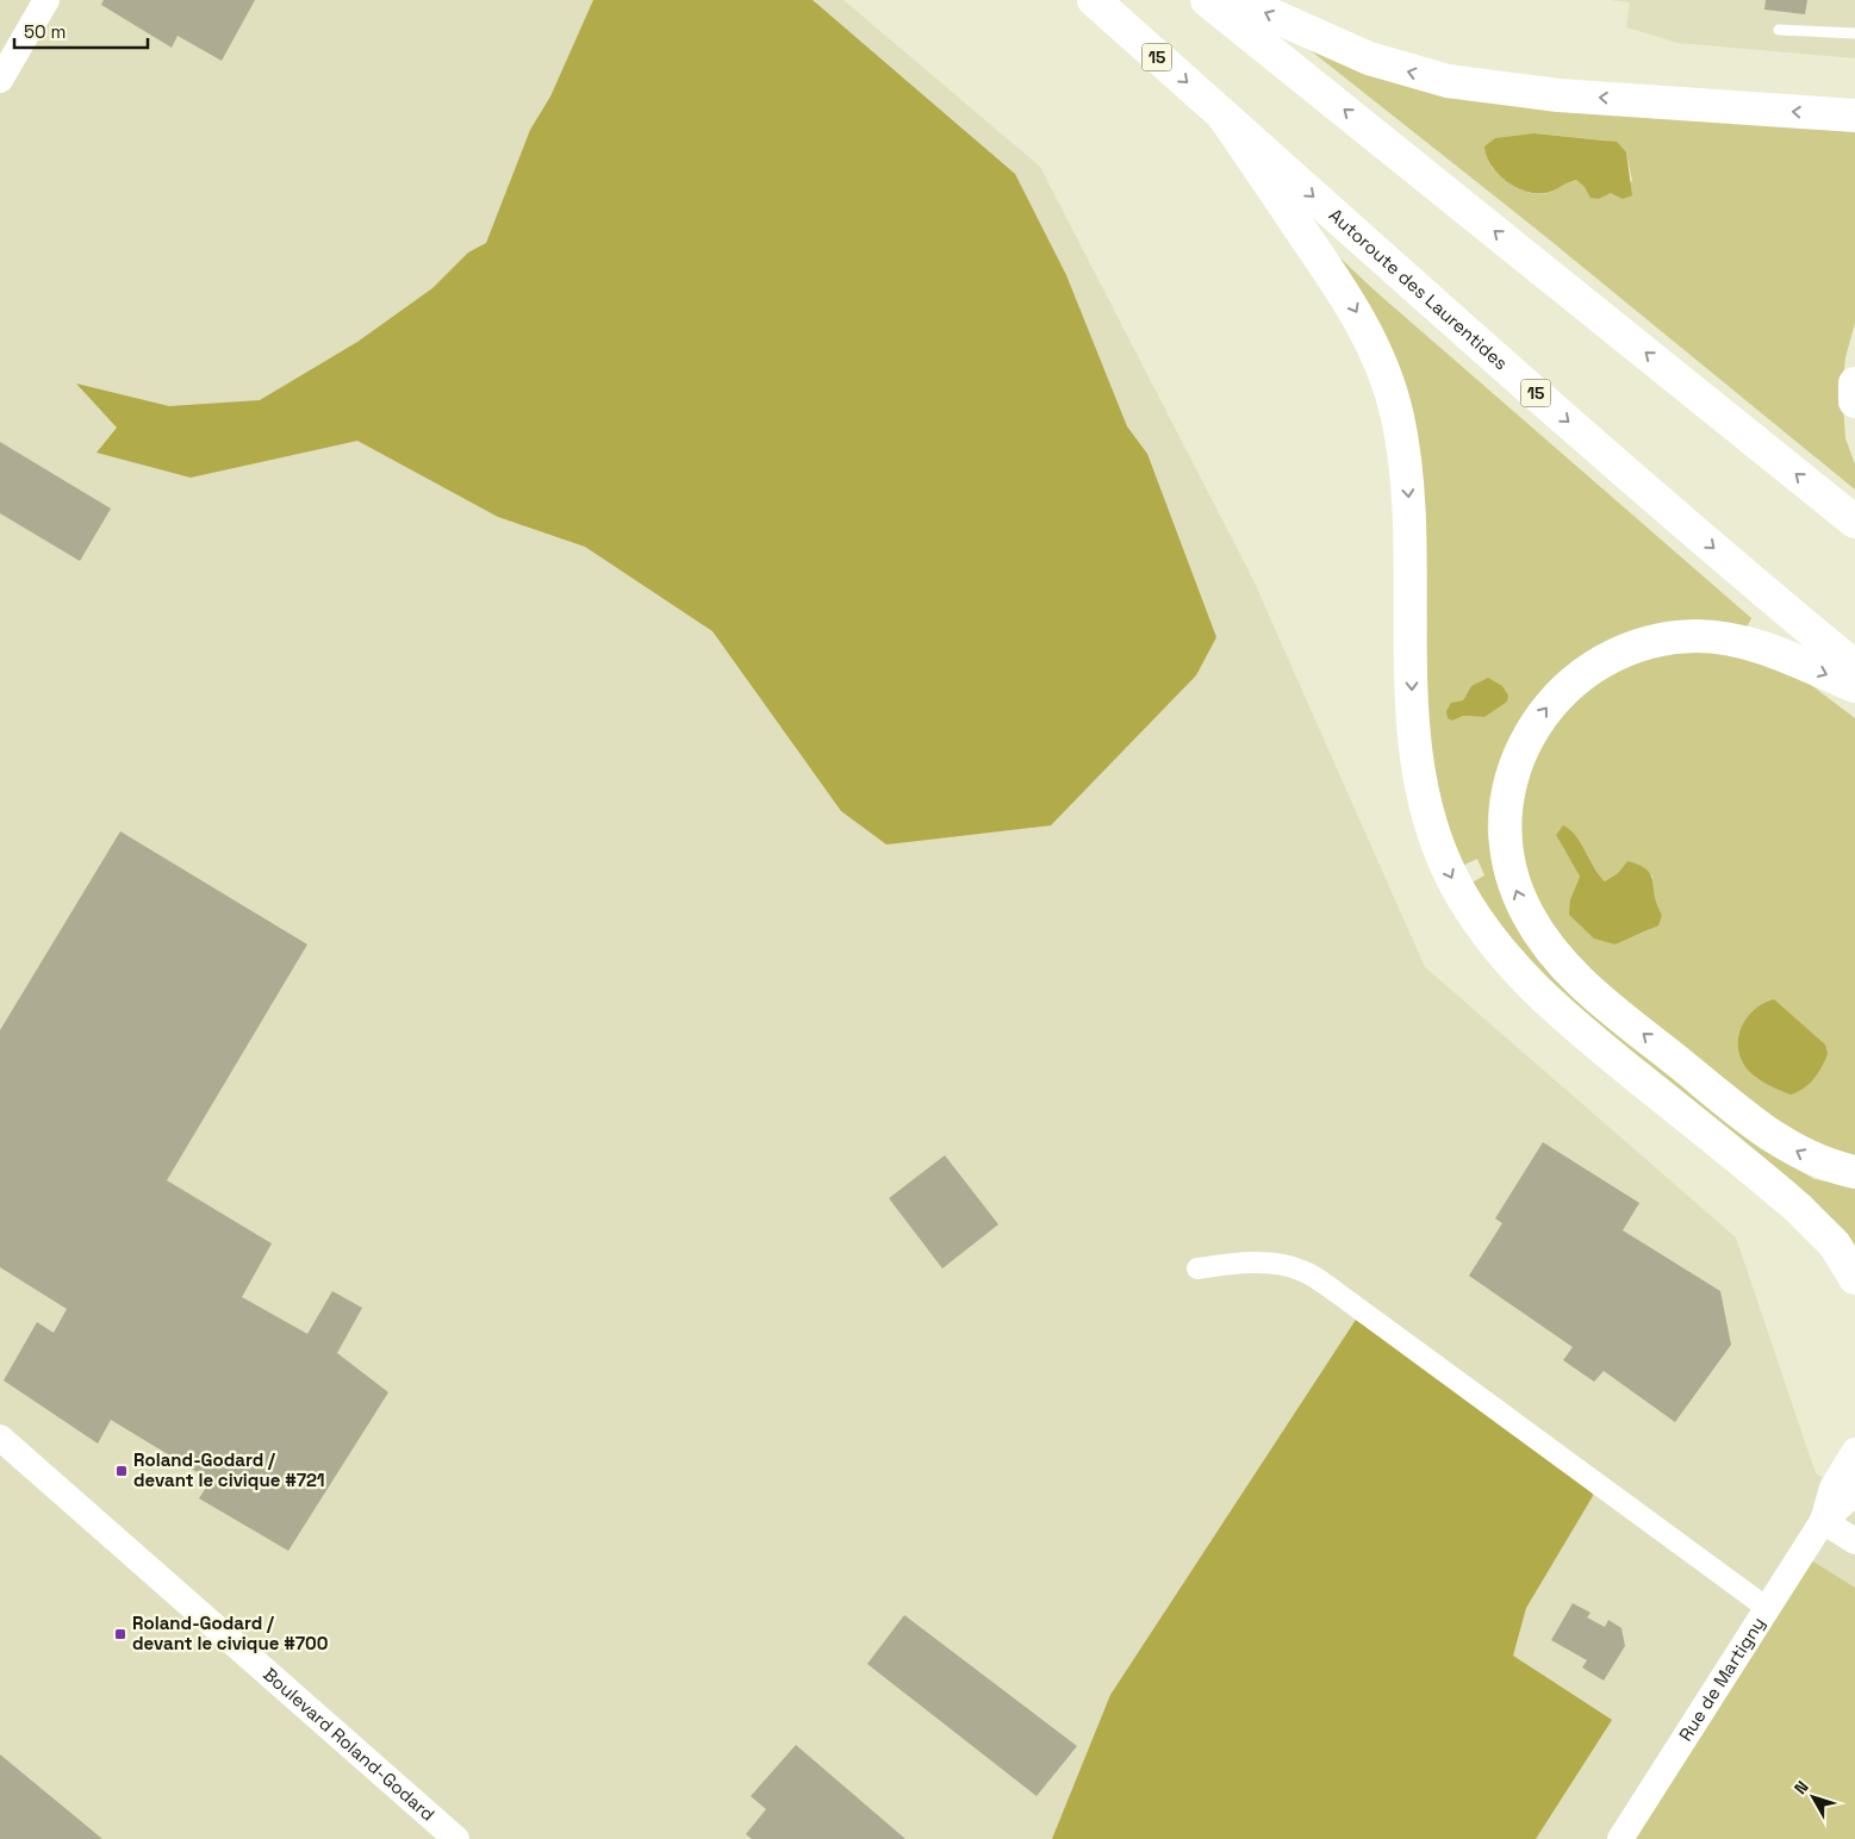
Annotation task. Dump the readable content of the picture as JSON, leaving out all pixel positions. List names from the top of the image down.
{
  "streets": {
    "highway": ["15", "Autoroute des Laurentides"],
    "street": ["Rue de Martigny", "Boulevard Roland-Godard"]
  },
  "places": {
    "transit": ["Roland-Godard / devant le civique #721", "Roland-Godard / devant le civique #700"]
  },
  "scale_bar": "50 m",
  "north": "top left"
}
